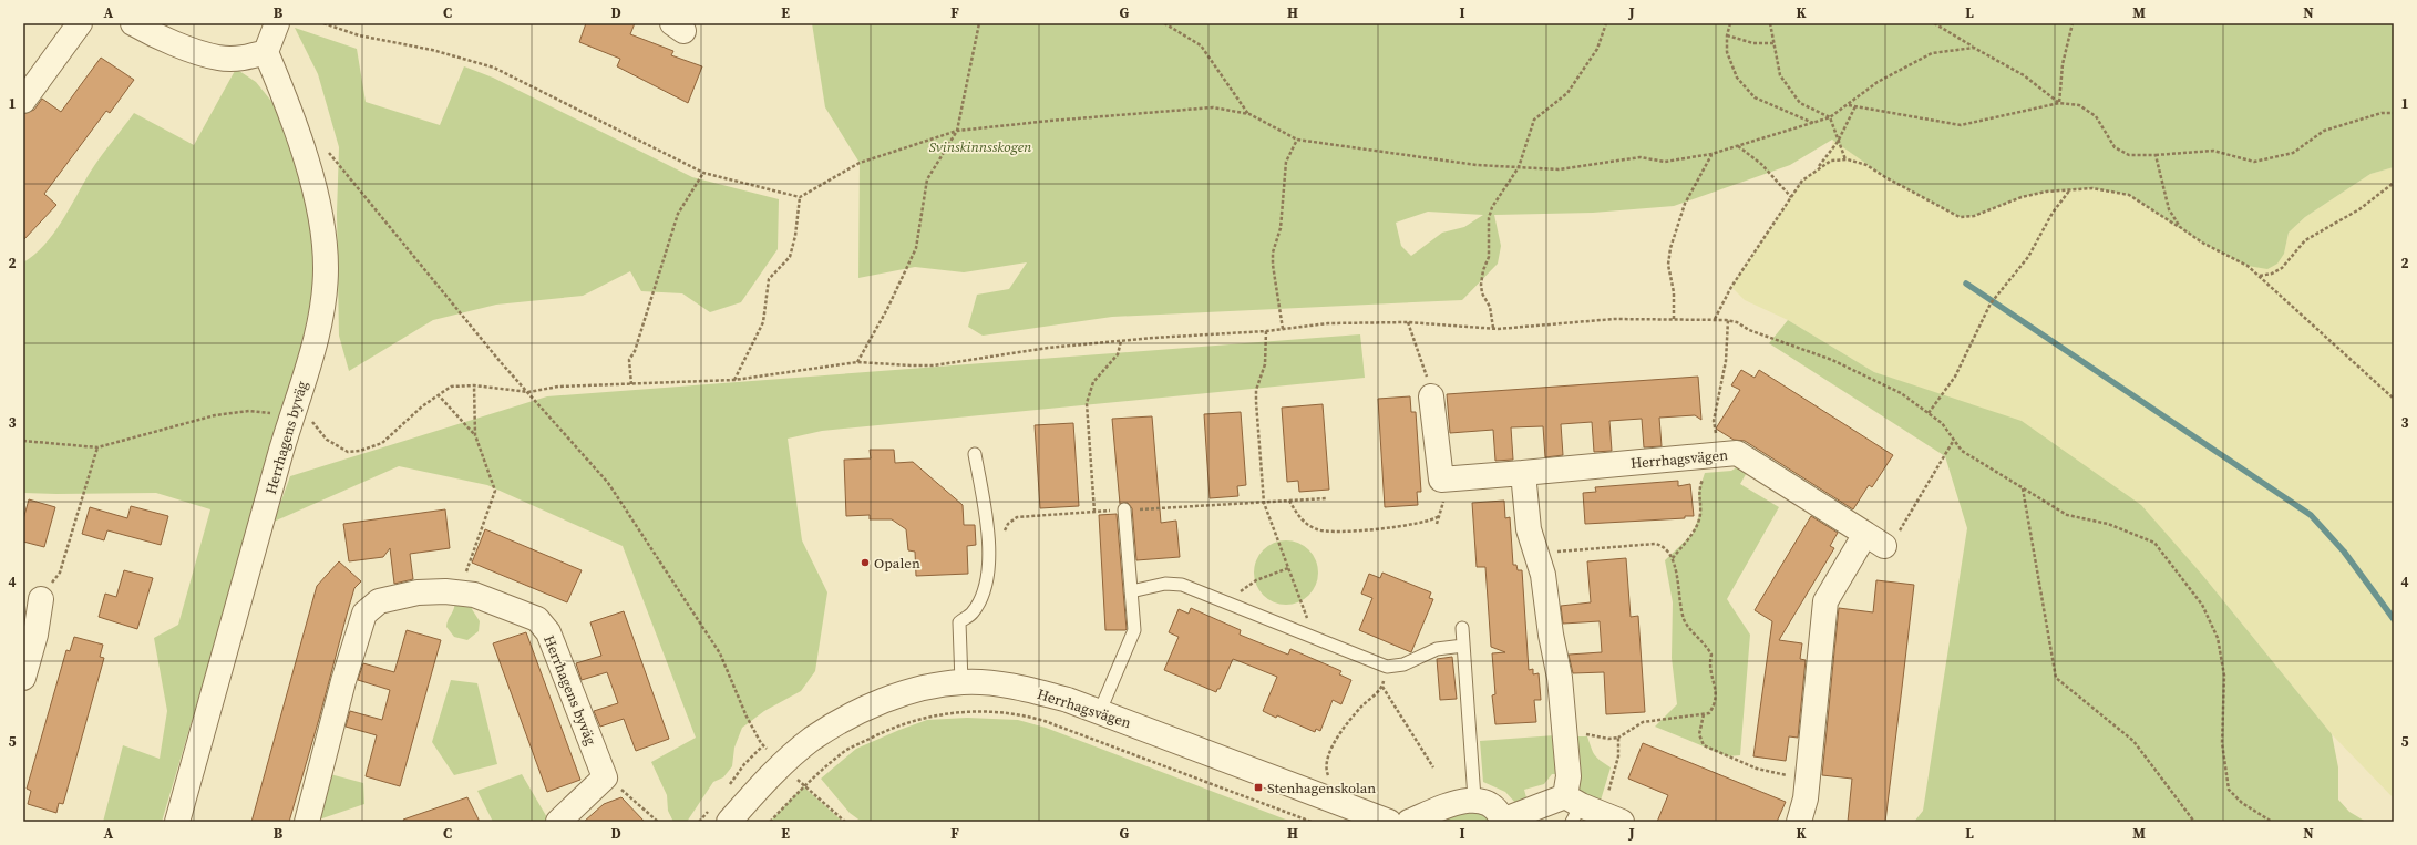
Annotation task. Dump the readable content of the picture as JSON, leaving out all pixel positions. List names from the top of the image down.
{
  "streets": {
    "street": ["Herrhagens byväg", "Herrhagsvägen"]
  },
  "parks": ["Svinskinnsskogen"],
  "places": {
    "other": ["Opalen"],
    "transit": ["Stenhagenskolan"]
  },
  "grid": {
    "columns": [
      "A",
      "B",
      "C",
      "D",
      "E",
      "F",
      "G",
      "H",
      "I",
      "J",
      "K",
      "L",
      "M",
      "N"
    ],
    "rows": [
      "1",
      "2",
      "3",
      "4",
      "5"
    ]
  }
}
